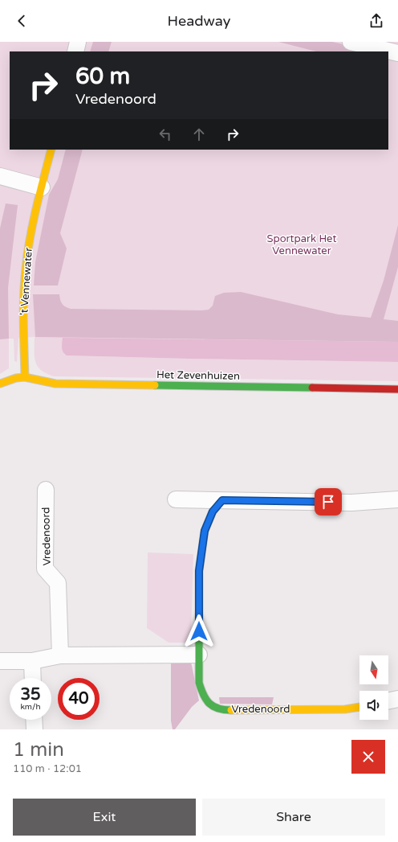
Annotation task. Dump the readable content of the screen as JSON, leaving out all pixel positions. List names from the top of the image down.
{
  "streets": {
    "street": ["'t Vennewater", "Het Zevenhuizen", "Vredenoord"]
  },
  "crossings": [
    ["'t Vennewater", "Het Zevenhuizen"]
  ],
  "parks": ["Sportpark Het Vennewater"],
  "north": "bottom",
  "page": {
    "header": "Headway",
    "turn": ["60 m", "Vredenoord"],
    "speed": "35 km/h",
    "limit": "40",
    "heading": ["1 min", "110 m · 12:01"],
    "buttons": ["Exit", "Share"]
  }
}
